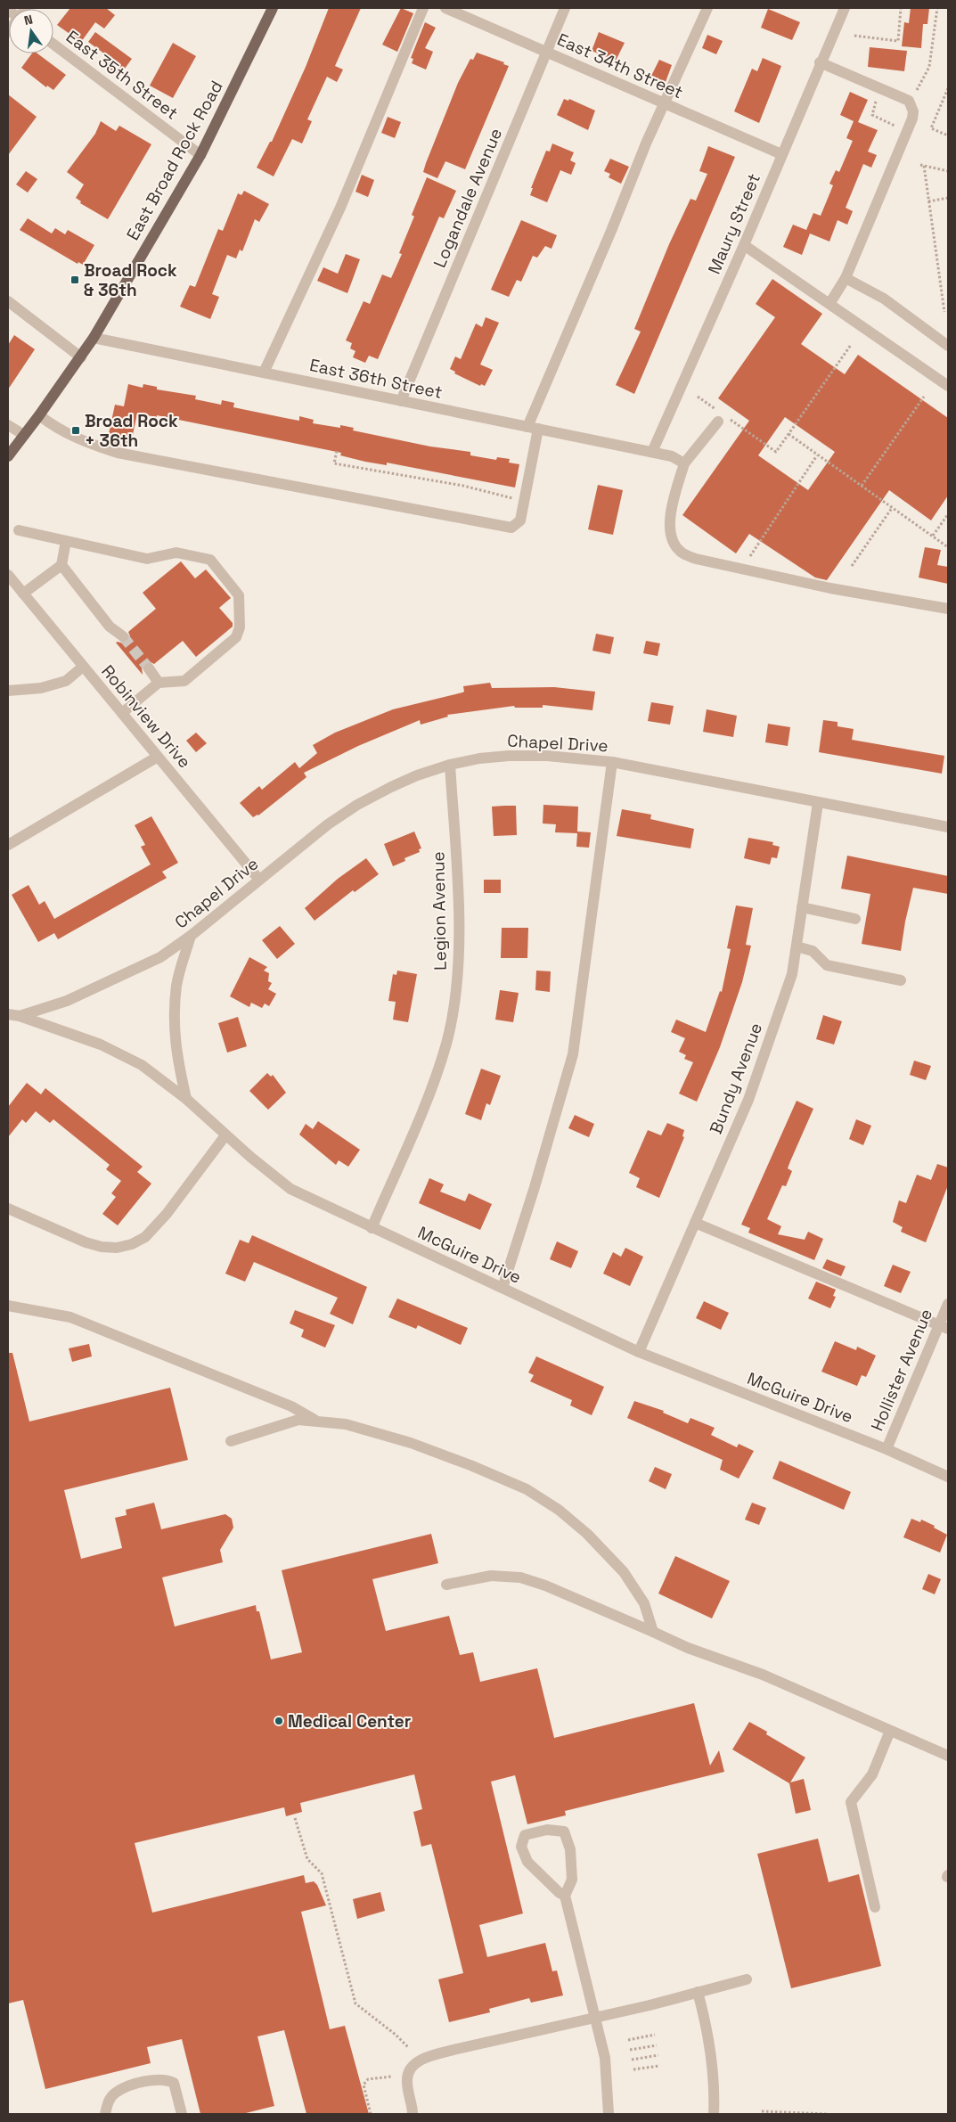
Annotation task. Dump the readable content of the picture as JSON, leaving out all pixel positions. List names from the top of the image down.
{
  "streets": {
    "main road": ["East Broad Rock Road"],
    "street": [
      "East 34th Street",
      "East 35th Street",
      "Logandale Avenue",
      "Maury Street",
      "East 36th Street",
      "Robinview Drive",
      "Chapel Drive",
      "Legion Avenue",
      "Bundy Avenue",
      "McGuire Drive",
      "Hollister Avenue"
    ]
  },
  "crossings": [
    ["East 34th Street", "Logandale Avenue"],
    ["East 34th Street", "Maury Street"],
    ["East 35th Street", "East Broad Rock Road"],
    ["East Broad Rock Road", "East 36th Street"],
    ["Logandale Avenue", "East 36th Street"],
    ["Maury Street", "East 36th Street"],
    ["Robinview Drive", "Chapel Drive"],
    ["Chapel Drive", "Legion Avenue"],
    ["Chapel Drive", "Bundy Avenue"],
    ["Chapel Drive", "McGuire Drive"],
    ["Legion Avenue", "McGuire Drive"],
    ["Bundy Avenue", "McGuire Drive"],
    ["McGuire Drive", "Hollister Avenue"]
  ],
  "places": {
    "transit": ["Broad Rock & 36th", "Broad Rock + 36th"],
    "other": ["Medical Center"]
  },
  "north": "top"
}
